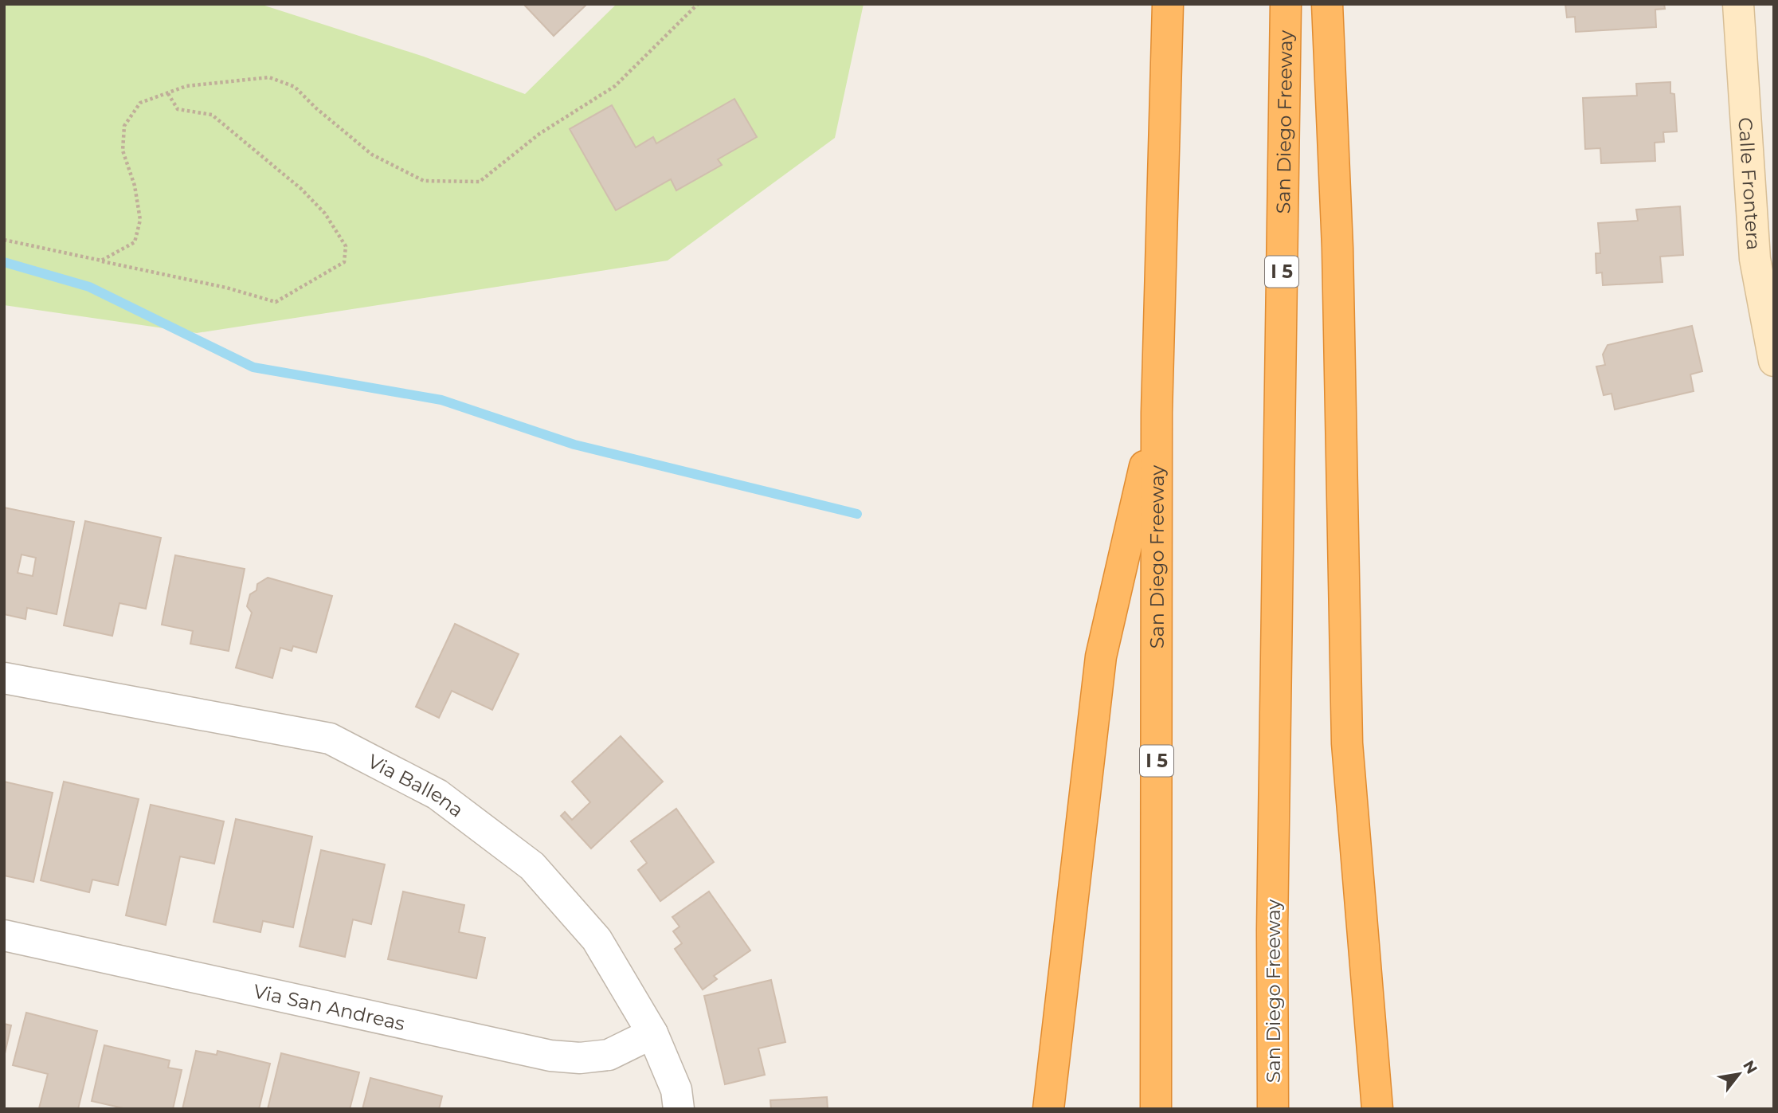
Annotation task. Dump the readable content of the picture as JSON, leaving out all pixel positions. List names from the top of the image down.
{
  "streets": {
    "highway": ["San Diego Freeway", "I 5"],
    "street": ["Calle Frontera", "Via Ballena", "Via San Andreas"]
  },
  "crossings": [
    ["Via Ballena", "Via San Andreas"]
  ],
  "north": "top right"
}
